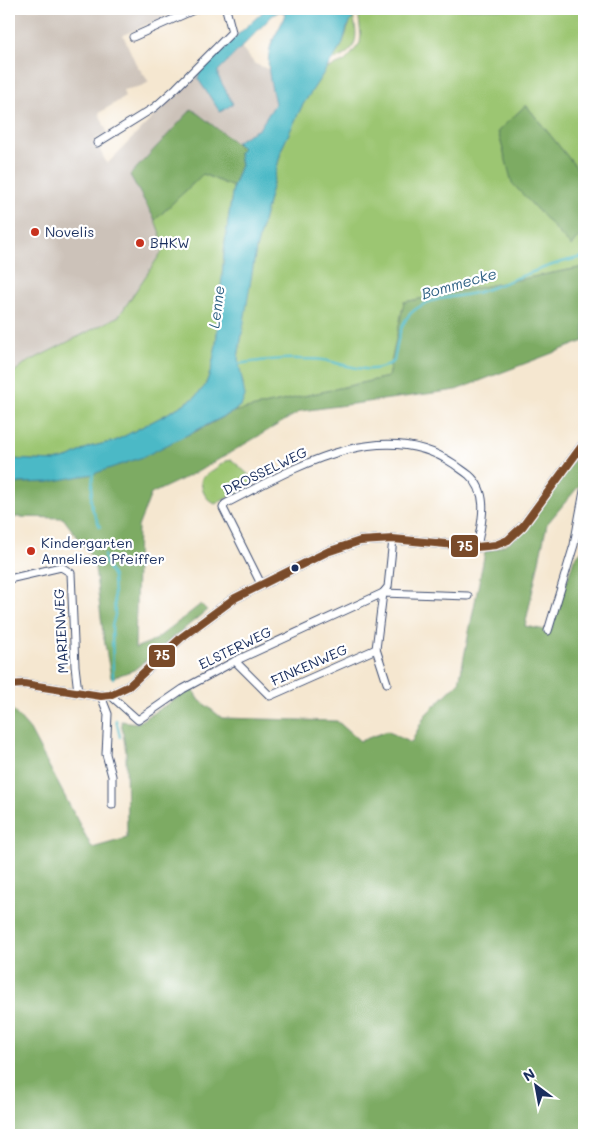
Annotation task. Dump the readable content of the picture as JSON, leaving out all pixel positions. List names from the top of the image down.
{
  "streets": {
    "street": [
      "DROSSELWEG",
      "MARIENWEG",
      "ELSTERWEG",
      "FINKENWEG"
    ]
  },
  "crossings": [
    ["ELSTERWEG", "FINKENWEG"]
  ],
  "water": ["Bommecke", "Lenne"],
  "places": ["Novelis", "BHKW", "Kindergarten Anneliese Pfeiffer"],
  "lines": ["transit line 75"],
  "north": "top left"
}
